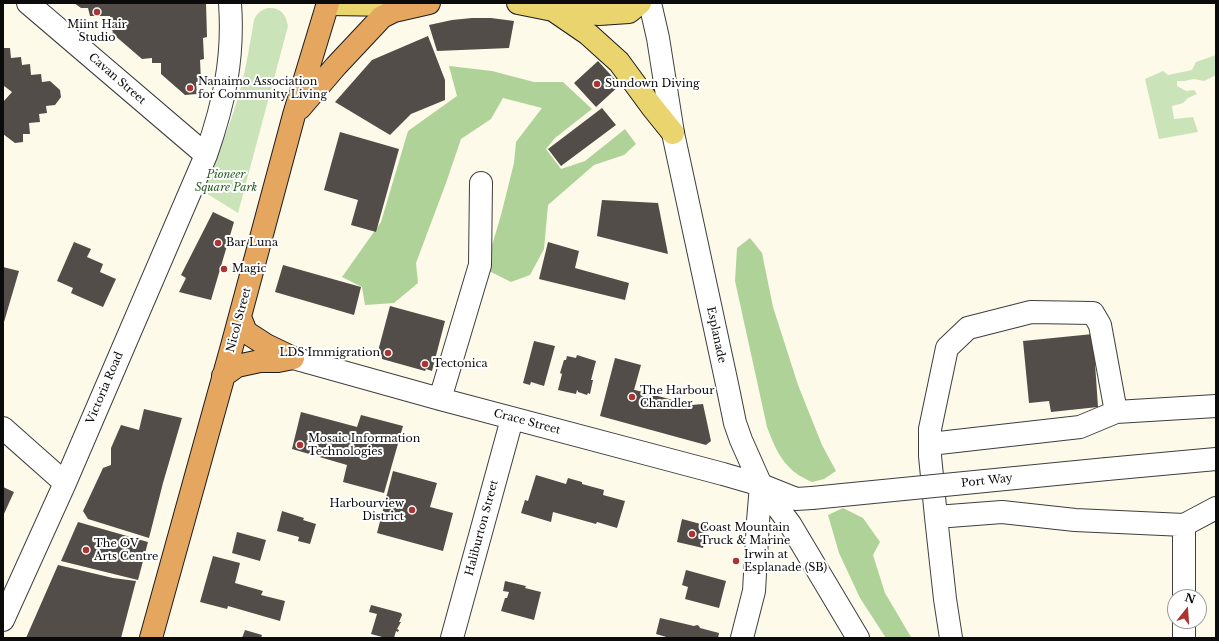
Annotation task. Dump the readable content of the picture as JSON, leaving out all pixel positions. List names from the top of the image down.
{
  "streets": {
    "highway": ["Nicol Street"],
    "street": [
      "Cavan Street",
      "Esplanade",
      "Victoria Road",
      "Crace Street",
      "Port Way",
      "Haliburton Street"
    ]
  },
  "crossings": [
    ["Cavan Street", "Victoria Road"],
    ["Esplanade", "Crace Street"],
    ["Esplanade", "Port Way"],
    ["Crace Street", "Port Way"],
    ["Crace Street", "Haliburton Street"]
  ],
  "parks": ["Pioneer Square Park"],
  "places": [
    "Miint Hair Studio",
    "Sundown Diving",
    "Nanaimo Association for Community Living",
    "Bar Luna",
    "Magic",
    "LDS Immigration",
    "Tectonica",
    "The Harbour Chandler",
    "Mosaic Information Technologies",
    "Harbourview District",
    "Coast Mountain Truck & Marine",
    "The OV Arts Centre",
    "Irwin at Esplanade (SB)"
  ],
  "north": "top"
}
